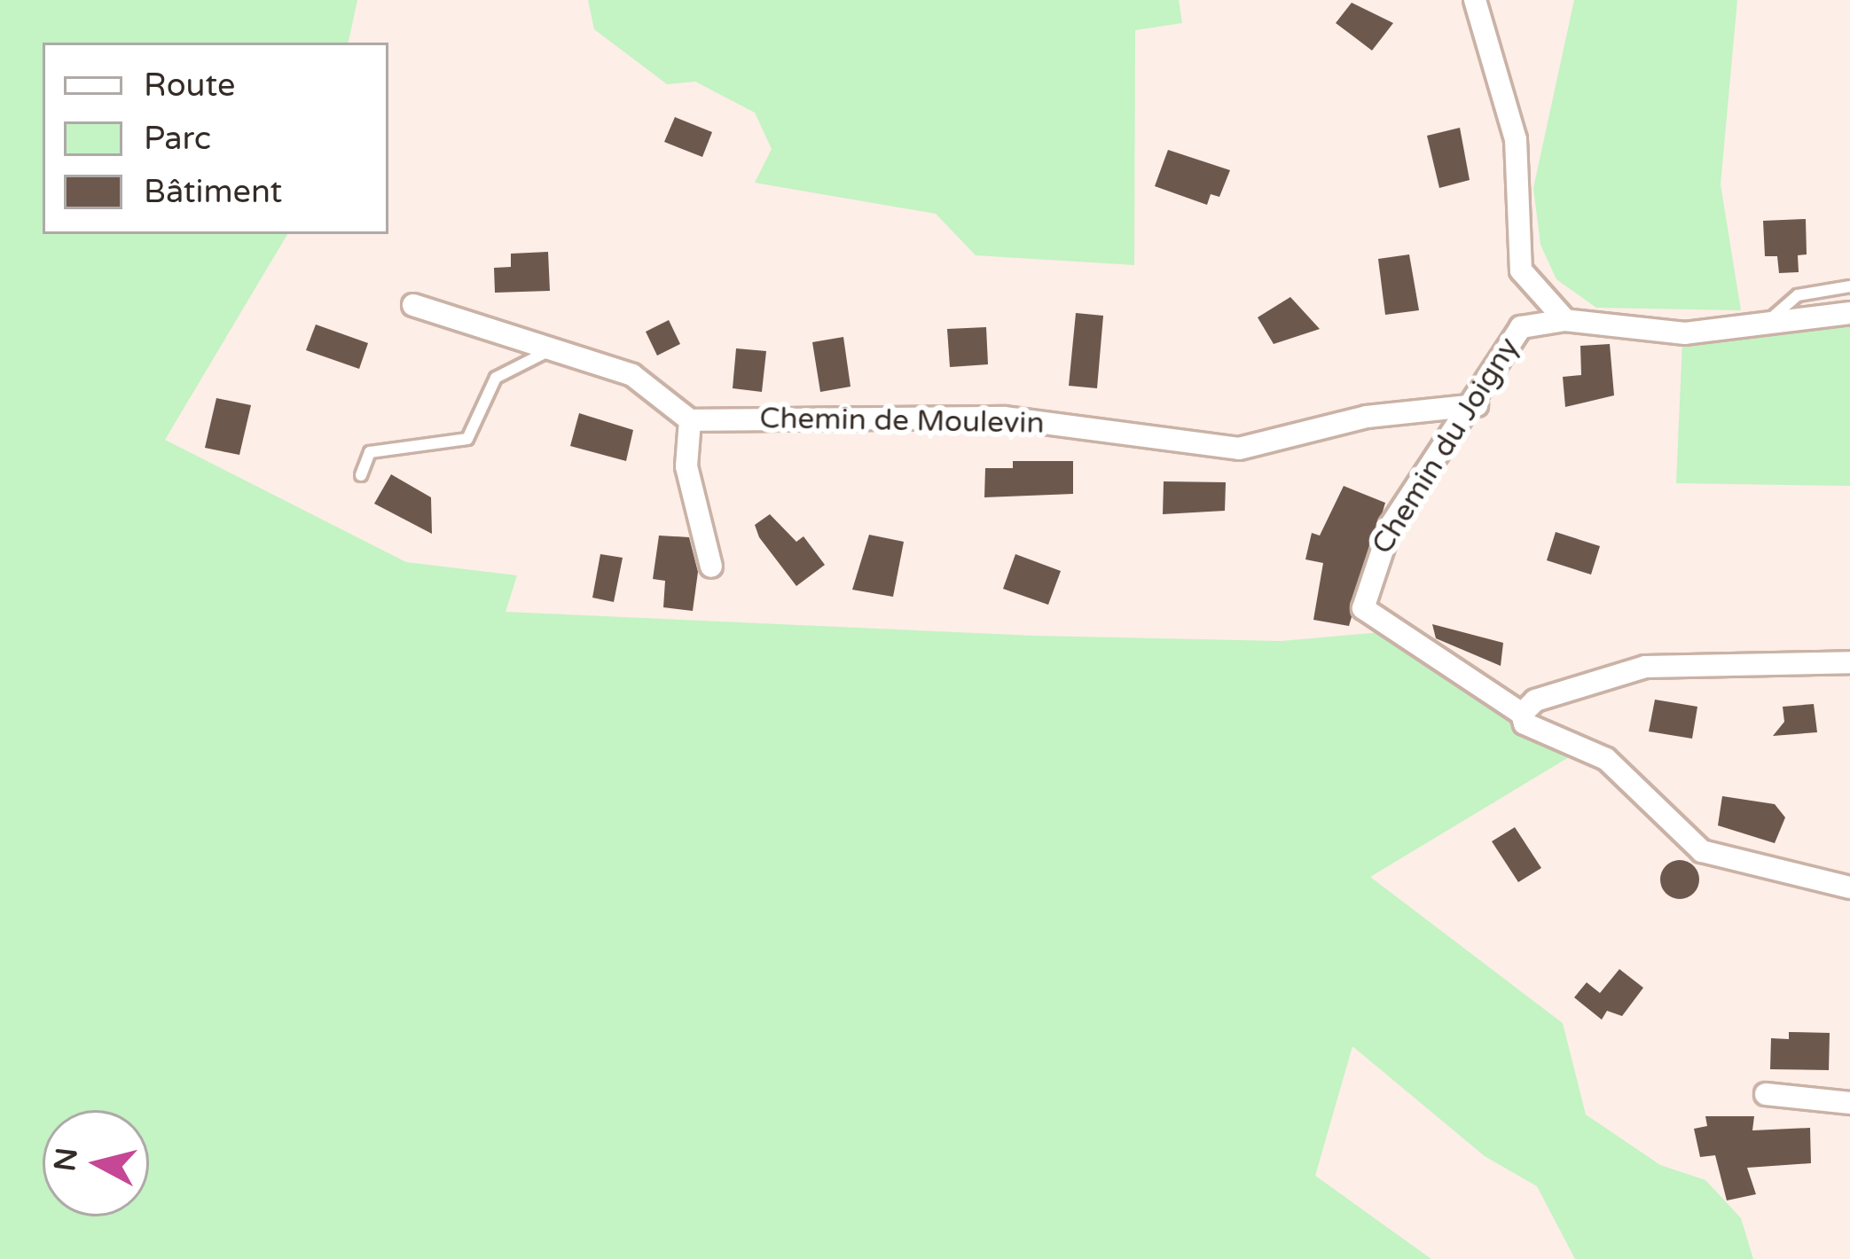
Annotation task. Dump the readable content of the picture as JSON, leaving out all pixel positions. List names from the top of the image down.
{
  "streets": {
    "street": ["Chemin de Moulevin", "Chemin du Joigny"]
  },
  "crossings": [
    ["Chemin de Moulevin", "Chemin du Joigny"]
  ],
  "legend": ["Route", "Parc", "Bâtiment"],
  "north": "left"
}
